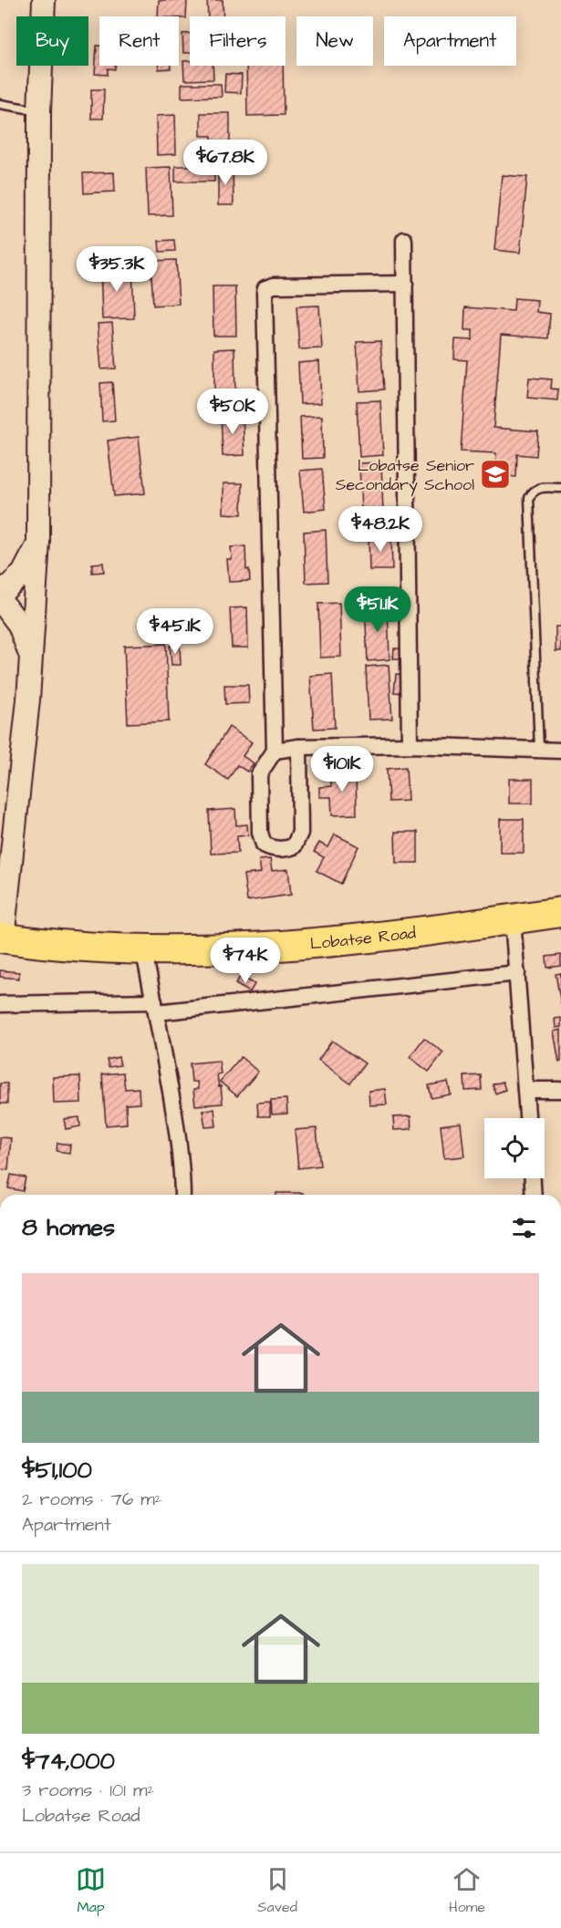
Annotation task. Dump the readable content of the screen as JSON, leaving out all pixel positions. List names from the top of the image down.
{
  "streets": {
    "highway": ["Lobatse Road"]
  },
  "places": {
    "school or university": ["Lobatse Senior Secondary School"]
  },
  "page": {
    "chip": [
      "Buy",
      "Rent",
      "Filters",
      "New",
      "Apartment"
    ],
    "price": [
      "$67.8K",
      "$35.3K",
      "$50K",
      "$48.2K",
      "$51.1K",
      "$45.1K",
      "$101K",
      "$74K"
    ],
    "heading": "8 homes",
    "list": [
      {
        "name": "$51,100",
        "note": "2 rooms · 76 m² · Apartment"
      },
      {
        "name": "$74,000",
        "note": "3 rooms · 101 m² · Lobatse Road"
      }
    ],
    "tabs": ["Map", "Saved", "Home"]
  }
}
